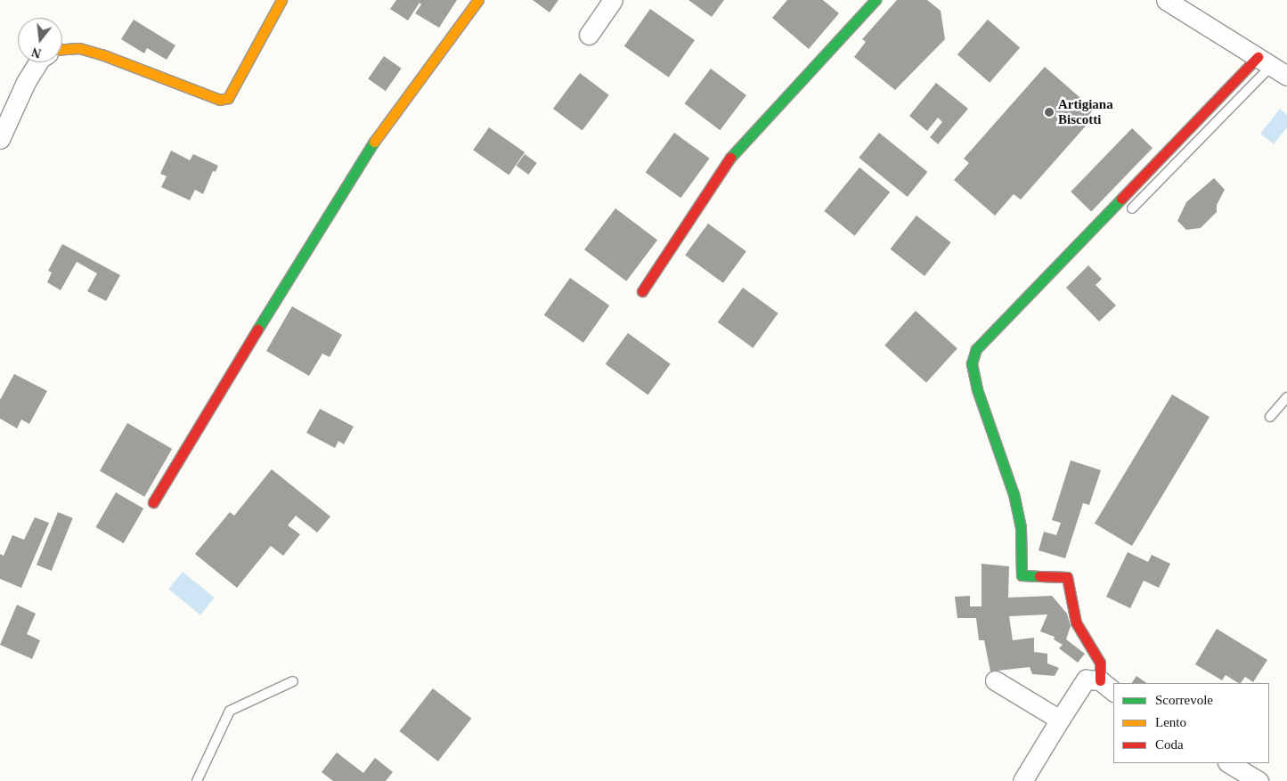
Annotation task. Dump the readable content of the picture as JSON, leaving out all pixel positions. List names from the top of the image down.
{
  "places": ["Artigiana Biscotti"],
  "legend": ["Scorrevole", "Lento", "Coda"],
  "north": "bottom"
}
